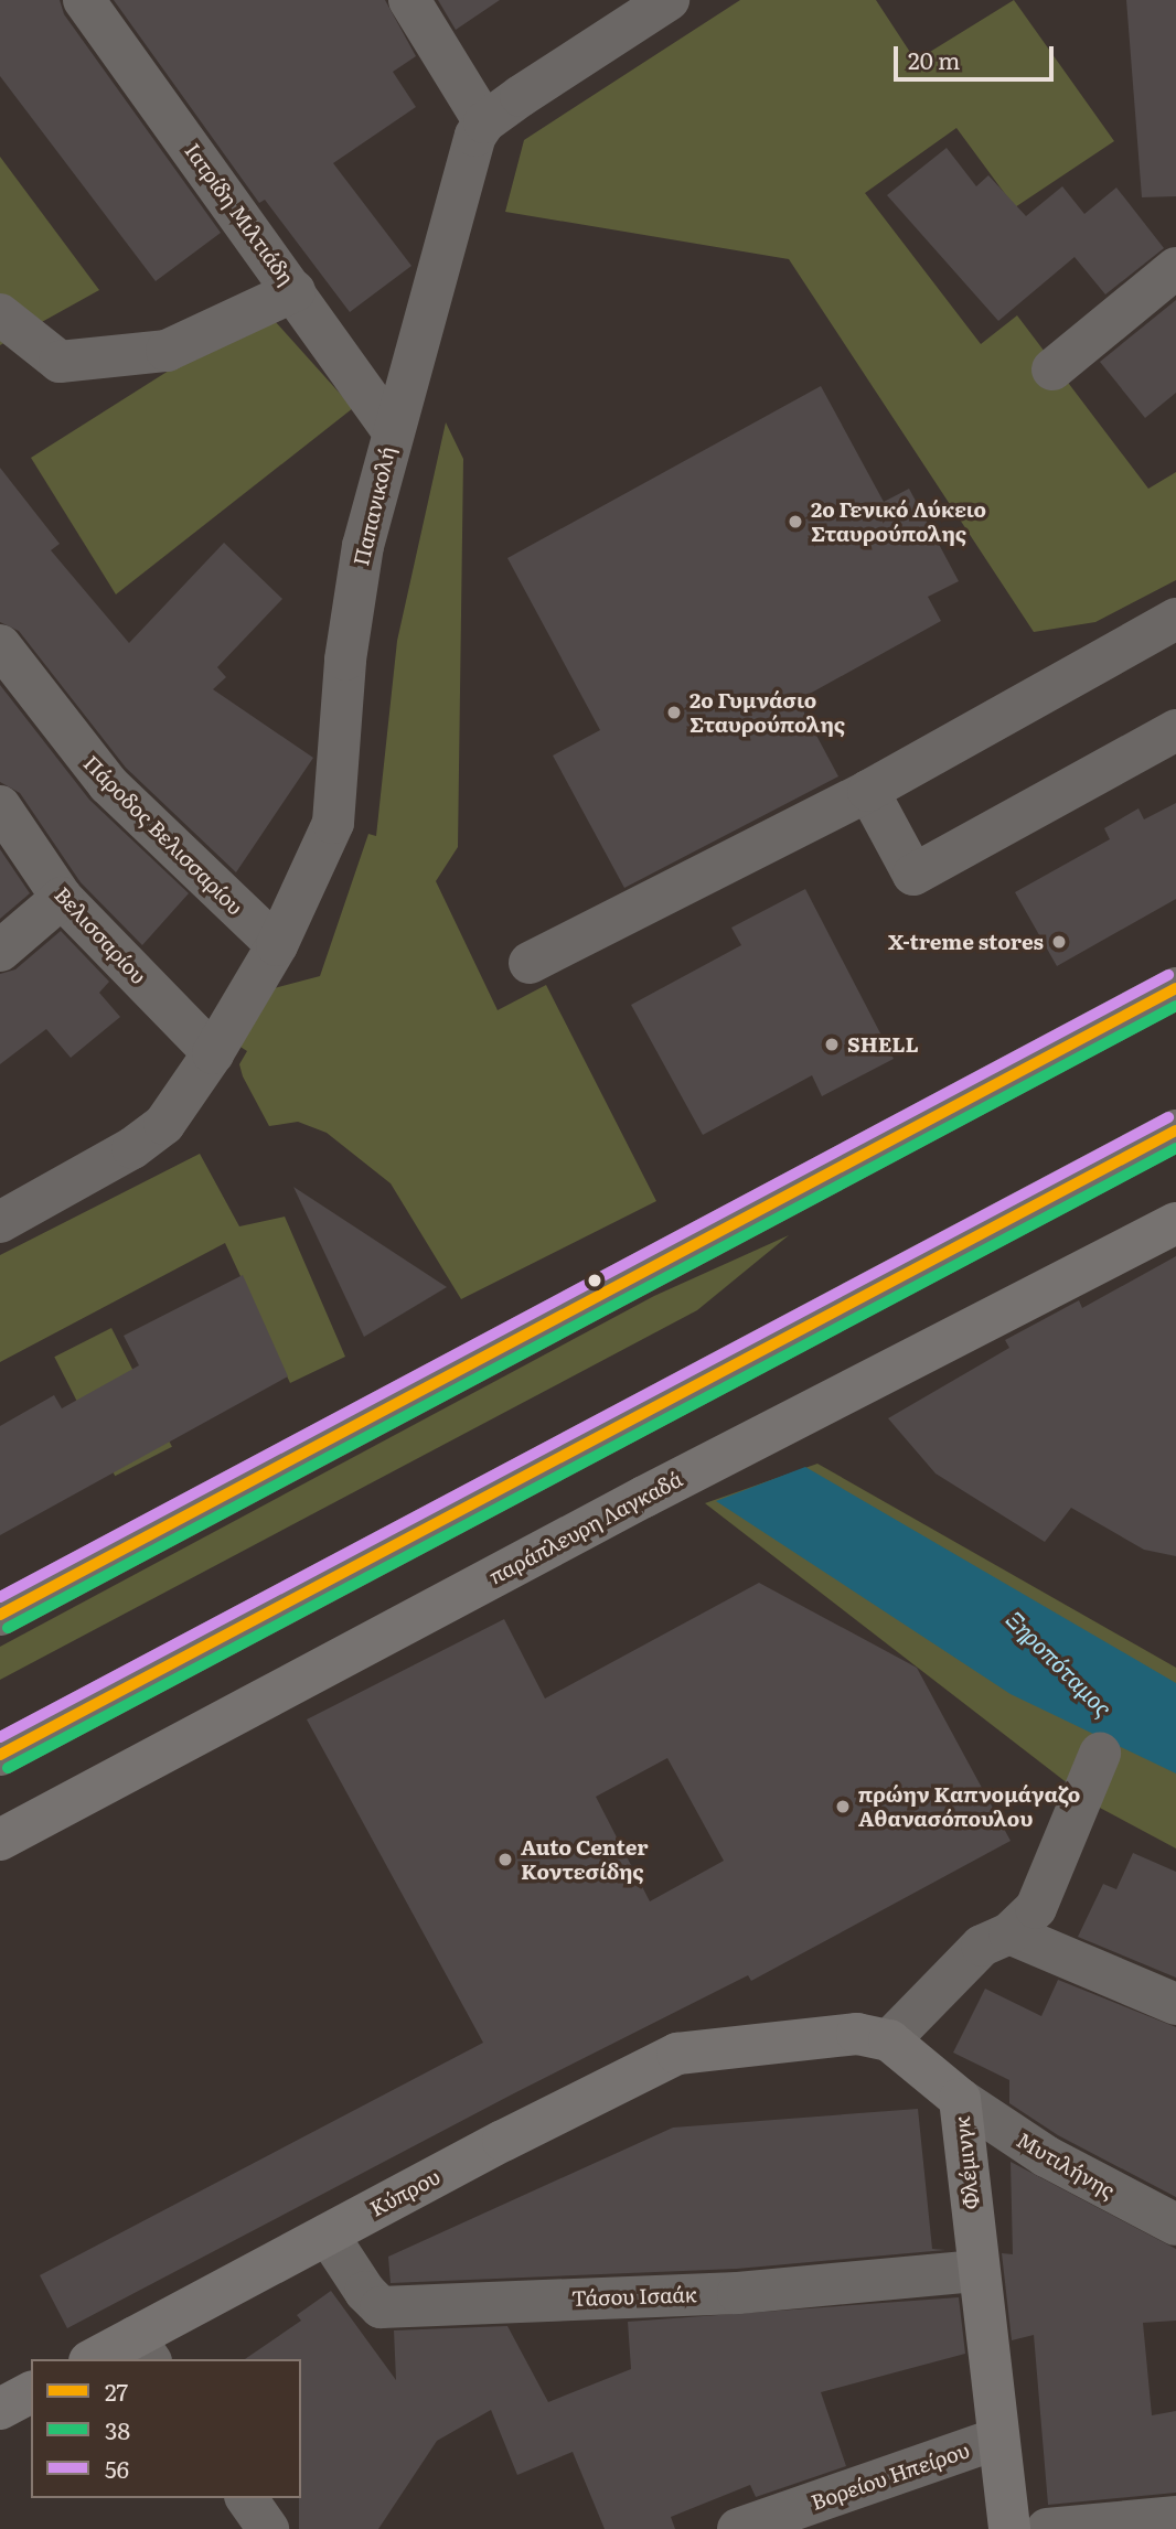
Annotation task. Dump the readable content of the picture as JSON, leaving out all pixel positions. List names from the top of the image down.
{
  "streets": {
    "street": [
      "Ιατρίδη Μιλτιάδη",
      "Παπανικολή",
      "Πάροδος Βελισσαρίου",
      "Βελισσαρίου",
      "παράπλευρη Λαγκαδά",
      "Φλέμινγκ",
      "Μυτιλήνης",
      "Κύπρου",
      "Τάσου Ισαάκ",
      "Βορείου Ηπείρου"
    ]
  },
  "crossings": [
    ["Ιατρίδη Μιλτιάδη", "Παπανικολή"],
    ["Παπανικολή", "Πάροδος Βελισσαρίου"],
    ["Παπανικολή", "Βελισσαρίου"],
    ["Φλέμινγκ", "Μυτιλήνης"],
    ["Φλέμινγκ", "Κύπρου"],
    ["Φλέμινγκ", "Τάσου Ισαάκ"],
    ["Φλέμινγκ", "Βορείου Ηπείρου"],
    ["Κύπρου", "Τάσου Ισαάκ"]
  ],
  "water": ["Ξηροπόταμος"],
  "places": [
    "2ο Γενικό Λύκειο Σταυρούπολης",
    "2ο Γυμνάσιο Σταυρούπολης",
    "X-treme stores",
    "SHELL",
    "πρώην Καπνομάγαζο Αθανασόπουλου",
    "Auto Center Κοντεσίδης"
  ],
  "lines": ["transit line 56", "transit line 27", "transit line 38"],
  "legend": ["27", "38", "56"],
  "scale_bar": "20 m"
}
